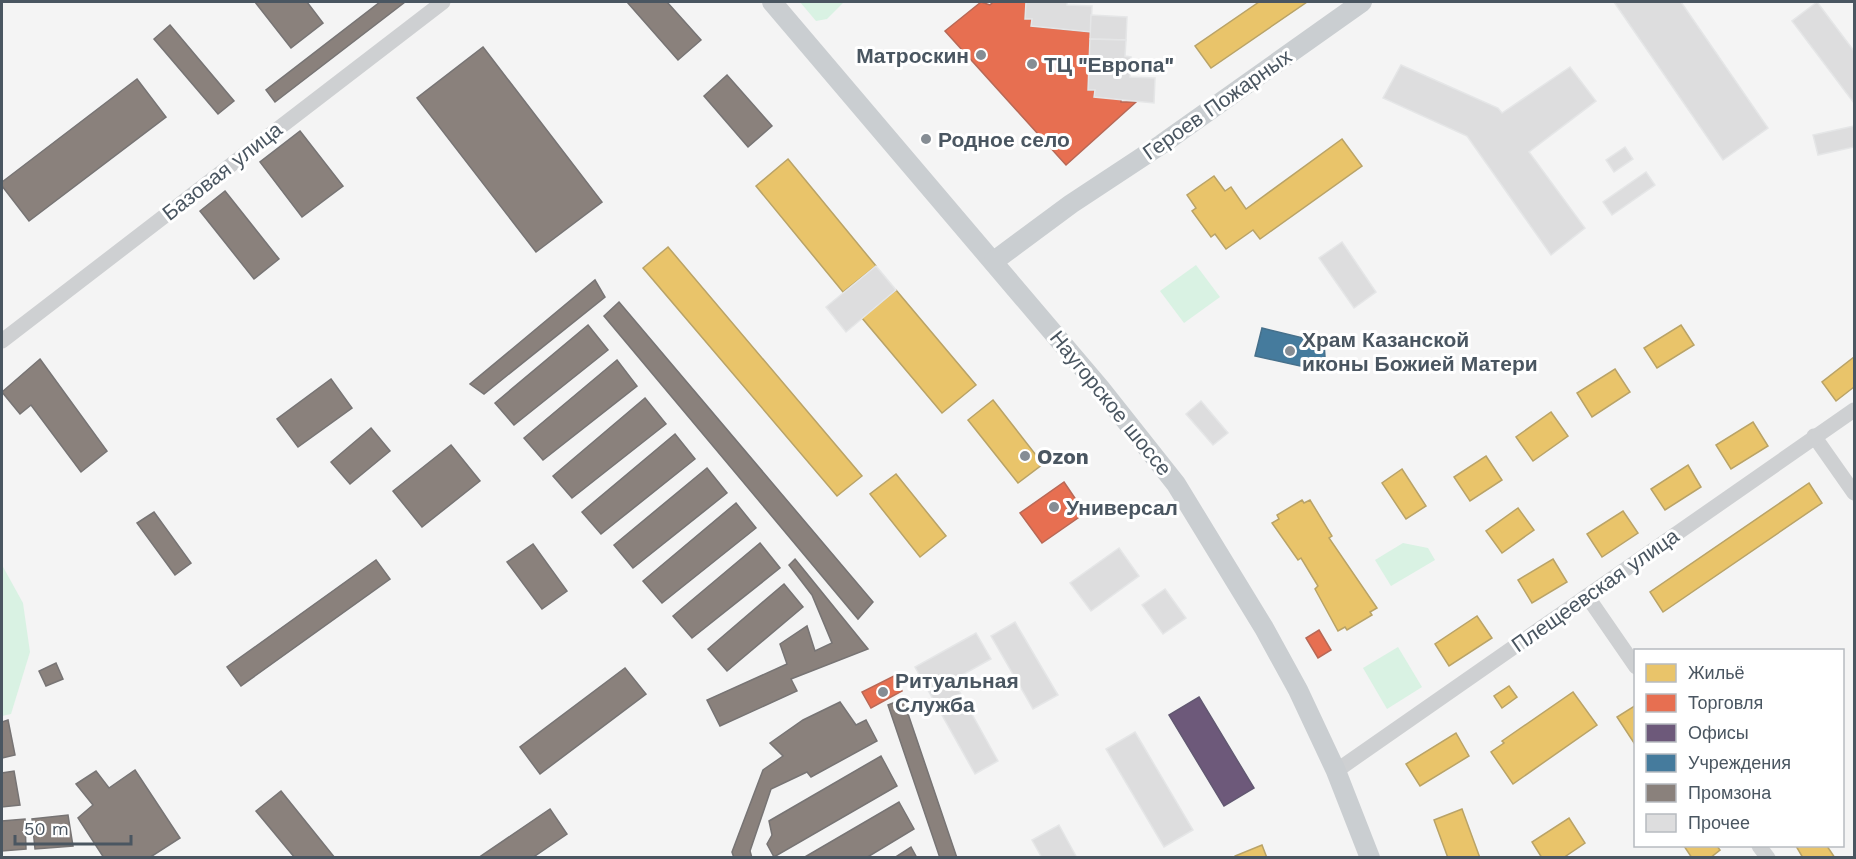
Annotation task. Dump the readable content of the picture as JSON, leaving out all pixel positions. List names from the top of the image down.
{
  "streets": {
    "main road": ["Героев Пожарных", "Наугорское шоссе"],
    "street": ["Базовая улица", "Плещеевская улица"]
  },
  "crossings": [
    ["Героев Пожарных", "Наугорское шоссе"],
    ["Наугорское шоссе", "Плещеевская улица"]
  ],
  "places": [
    "Матроскин",
    "ТЦ \"Европа\"",
    "Родное село",
    "Храм Казанской иконы Божией Матери",
    "Ozon",
    "Универсал",
    "Ритуальная Служба"
  ],
  "legend": [
    "Жильё",
    "Торговля",
    "Офисы",
    "Учреждения",
    "Промзона",
    "Прочее"
  ],
  "scale_bar": "50 m"
}
